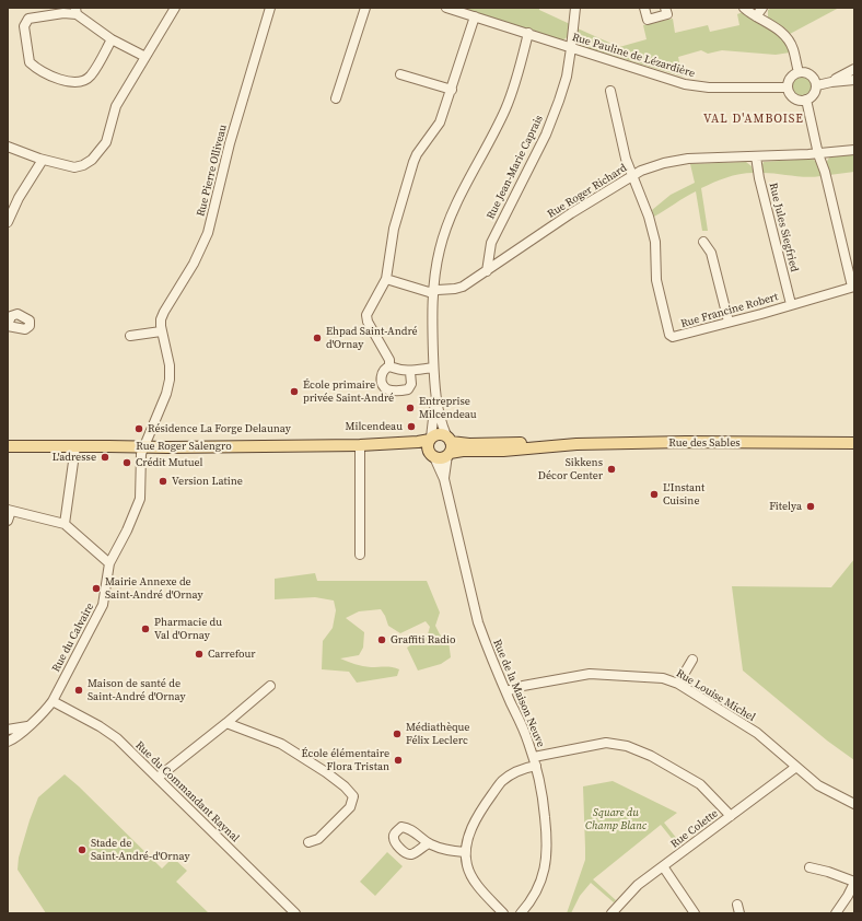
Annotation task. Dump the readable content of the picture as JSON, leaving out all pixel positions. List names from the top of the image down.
{
  "streets": {
    "main road": ["Rue des Sables", "Rue Roger Salengro"],
    "street": [
      "Rue Pauline de Lézardière",
      "Rue Jean-Marie Caprais",
      "Rue Pierre Olliveau",
      "Rue Roger Richard",
      "Rue Jules Siegfried",
      "Rue Francine Robert",
      "Rue du Calvaire",
      "Rue de la Maison Neuve",
      "Rue Louise Michel",
      "Rue du Commandant Raynal",
      "Rue Colette"
    ]
  },
  "crossings": [
    ["Rue Pauline de Lézardière", "Rue Jean-Marie Caprais"],
    ["Rue Jean-Marie Caprais", "Rue Roger Richard"],
    ["Rue Pierre Olliveau", "Rue Roger Salengro"],
    ["Rue Pierre Olliveau", "Rue du Calvaire"],
    ["Rue Roger Richard", "Rue Jules Siegfried"],
    ["Rue Roger Richard", "Rue Francine Robert"],
    ["Rue Jules Siegfried", "Rue Francine Robert"],
    ["Rue des Sables", "Rue Roger Salengro"],
    ["Rue des Sables", "Rue de la Maison Neuve"],
    ["Rue Roger Salengro", "Rue du Calvaire"],
    ["Rue Roger Salengro", "Rue de la Maison Neuve"],
    ["Rue du Calvaire", "Rue du Commandant Raynal"],
    ["Rue de la Maison Neuve", "Rue Louise Michel"],
    ["Rue Louise Michel", "Rue Colette"]
  ],
  "districts": ["VAL D'AMBOISE"],
  "parks": ["Square du Champ Blanc"],
  "places": [
    "Ehpad Saint-André d'Ornay",
    "École primaire privée Saint-André",
    "Entreprise Milcendeau",
    "Milcendeau",
    "Résidence La Forge Delaunay",
    "L'adresse",
    "Crédit Mutuel",
    "Sikkens Décor Center",
    "Version Latine",
    "L'Instant Cuisine",
    "Fitelya",
    "Mairie Annexe de Saint-André d'Ornay",
    "Pharmacie du Val d'Ornay",
    "Graffiti Radio",
    "Carrefour",
    "Maison de santé de Saint-André d'Ornay",
    "Médiathèque Félix Leclerc",
    "École élémentaire Flora Tristan",
    "Stade de Saint-André-d'Ornay"
  ]
}
